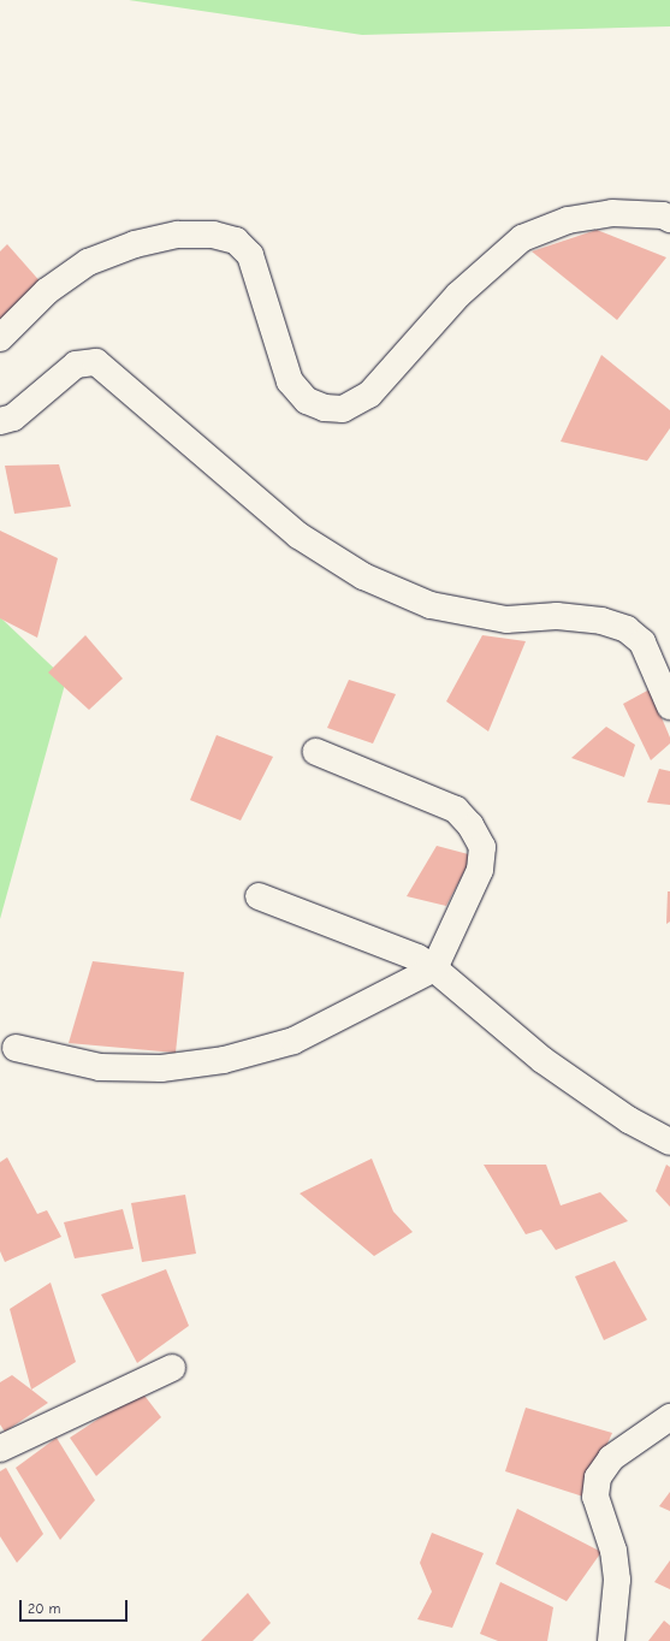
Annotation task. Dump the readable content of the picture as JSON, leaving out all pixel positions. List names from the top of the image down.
{
  "scale_bar": "20 m"
}
